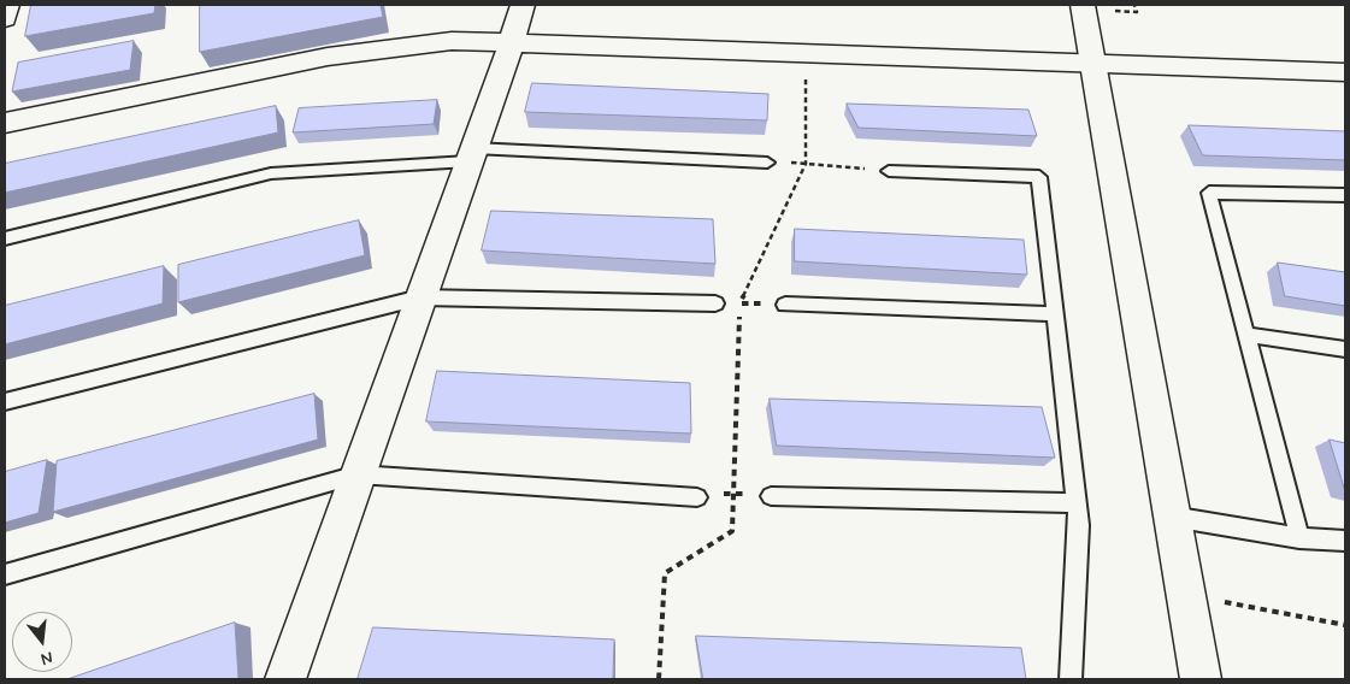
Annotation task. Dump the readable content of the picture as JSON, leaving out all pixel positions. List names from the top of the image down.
{
  "north": "bottom"
}
